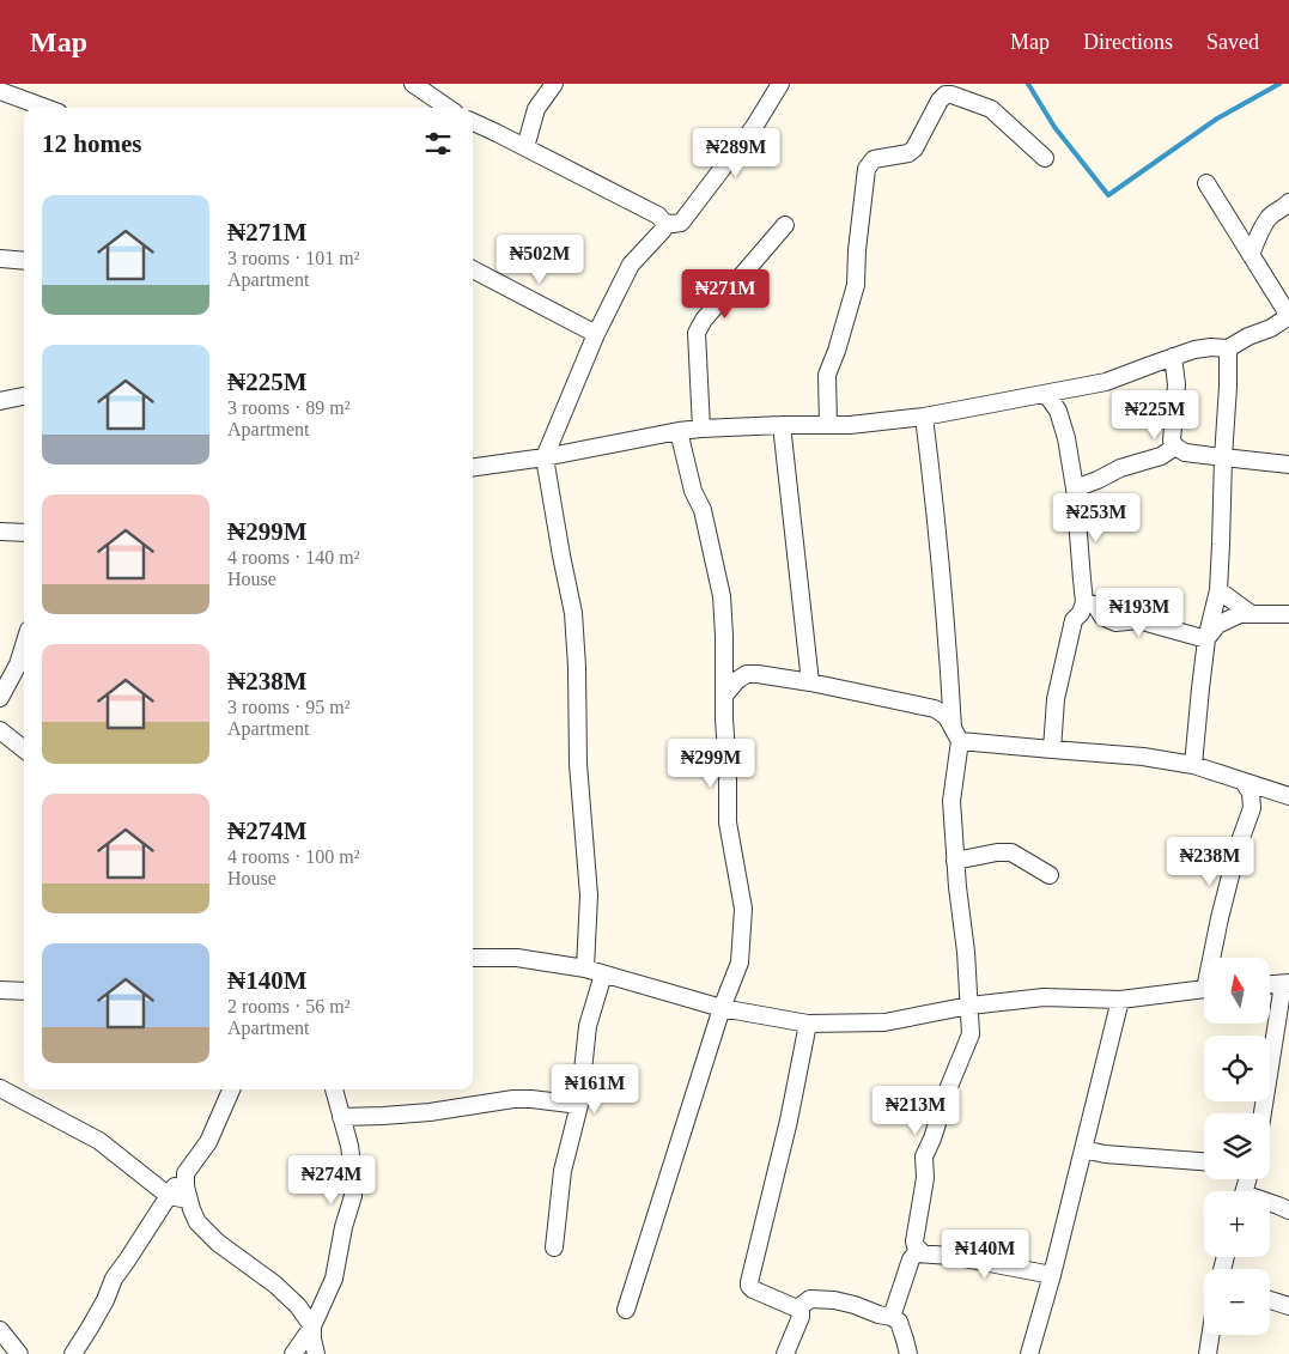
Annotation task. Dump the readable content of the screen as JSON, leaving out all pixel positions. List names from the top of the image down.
{
  "north": "top",
  "page": {
    "header": "Map",
    "nav": ["Map", "Directions", "Saved"],
    "heading": "12 homes",
    "price": [
      "₦289M",
      "₦502M",
      "₦271M",
      "₦225M",
      "₦253M",
      "₦193M",
      "₦299M",
      "₦238M",
      "₦161M",
      "₦213M",
      "₦274M",
      "₦140M"
    ],
    "list": [
      {
        "name": "₦271M",
        "note": "3 rooms · 101 m² · Apartment"
      },
      {
        "name": "₦225M",
        "note": "3 rooms · 89 m² · Apartment"
      },
      {
        "name": "₦299M",
        "note": "4 rooms · 140 m² · House"
      },
      {
        "name": "₦238M",
        "note": "3 rooms · 95 m² · Apartment"
      },
      {
        "name": "₦274M",
        "note": "4 rooms · 100 m² · House"
      },
      {
        "name": "₦140M",
        "note": "2 rooms · 56 m² · Apartment"
      }
    ],
    "map_buttons": ["+", "−"]
  }
}
